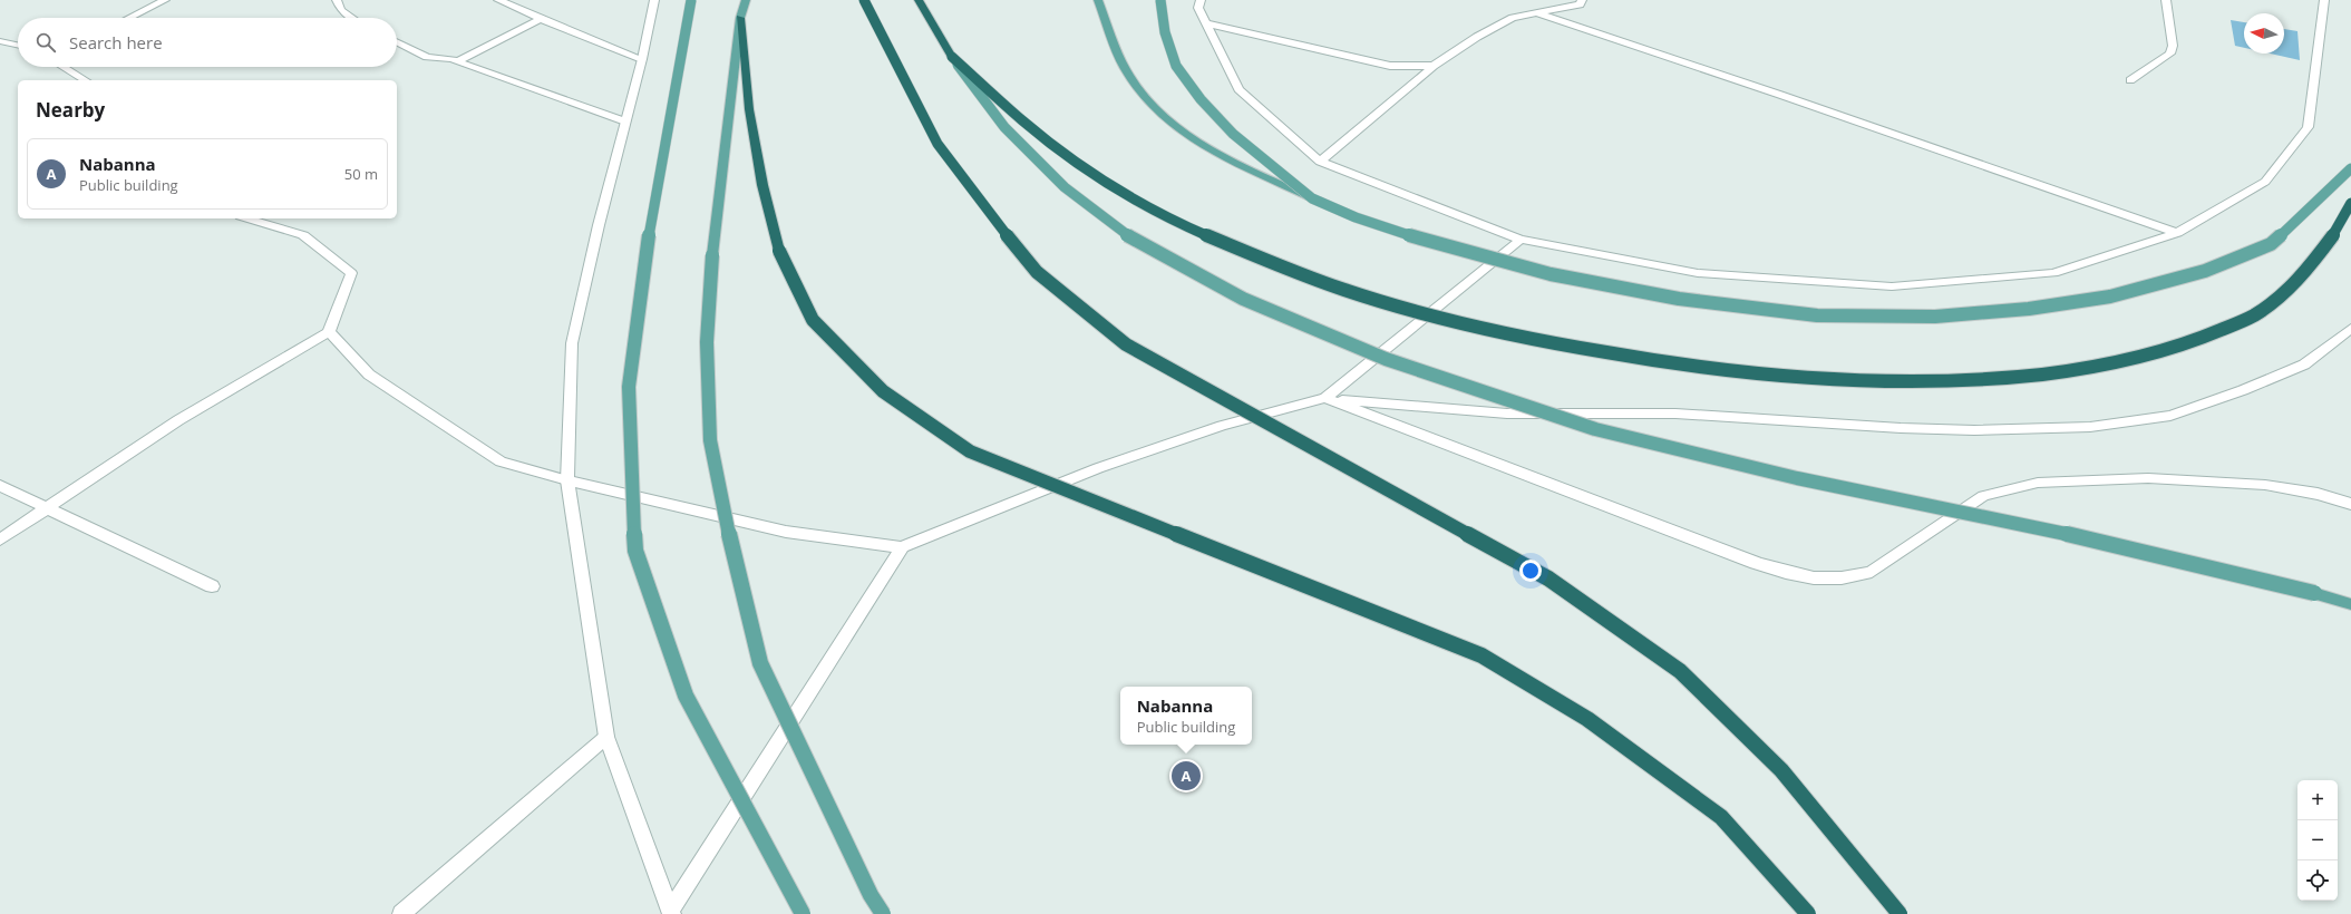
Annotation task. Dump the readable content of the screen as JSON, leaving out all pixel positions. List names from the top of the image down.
{
  "north": "left",
  "page": {
    "search": "Search here",
    "heading": "Nearby",
    "list": [
      {
        "mark": "A",
        "name": "Nabanna",
        "note": "Public building",
        "value": "50 m"
      }
    ],
    "popup": ["Nabanna", "Public building"],
    "pins": "A",
    "map_buttons": ["+", "−"]
  }
}
